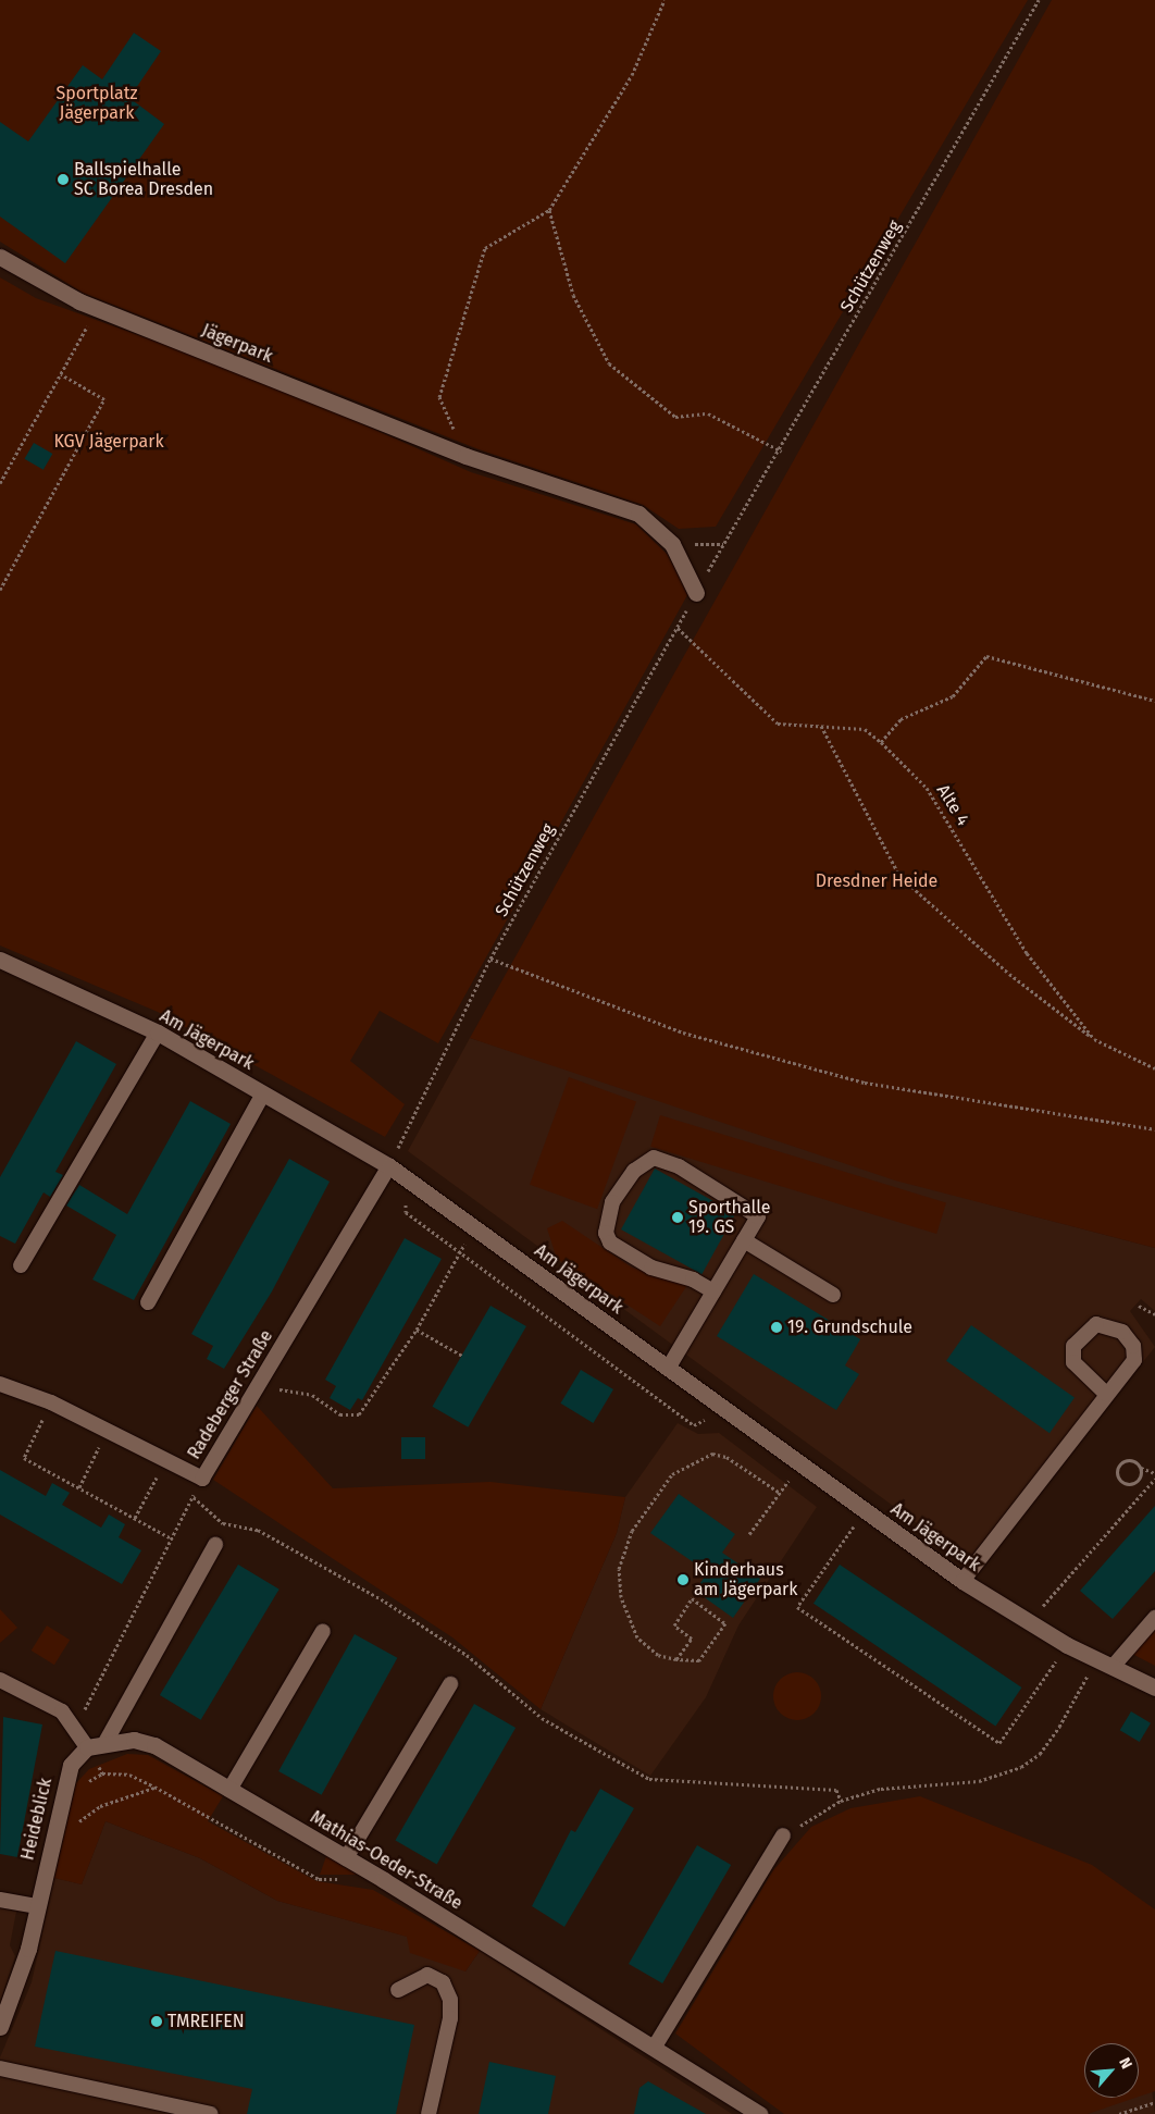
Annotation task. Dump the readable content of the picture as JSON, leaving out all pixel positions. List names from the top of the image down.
{
  "streets": {
    "street": [
      "Jägerpark",
      "Am Jägerpark",
      "Heideblick",
      "Mathias-Oeder-Straße"
    ],
    "lane": ["Radeberger Straße"],
    "path": ["Schützenweg", "Alte 4"]
  },
  "crossings": [
    ["Schützenweg", "Jägerpark"],
    ["Schützenweg", "Alte 4"],
    ["Schützenweg", "Am Jägerpark"],
    ["Schützenweg", "Radeberger Straße"],
    ["Am Jägerpark", "Radeberger Straße"],
    ["Heideblick", "Mathias-Oeder-Straße"]
  ],
  "parks": ["Sportplatz Jägerpark", "KGV Jägerpark", "Dresdner Heide"],
  "places": [
    "Ballspielhalle SC Borea Dresden",
    "Sporthalle 19. GS",
    "19. Grundschule",
    "Kinderhaus am Jägerpark",
    "TMREIFEN"
  ],
  "north": "top right"
}
